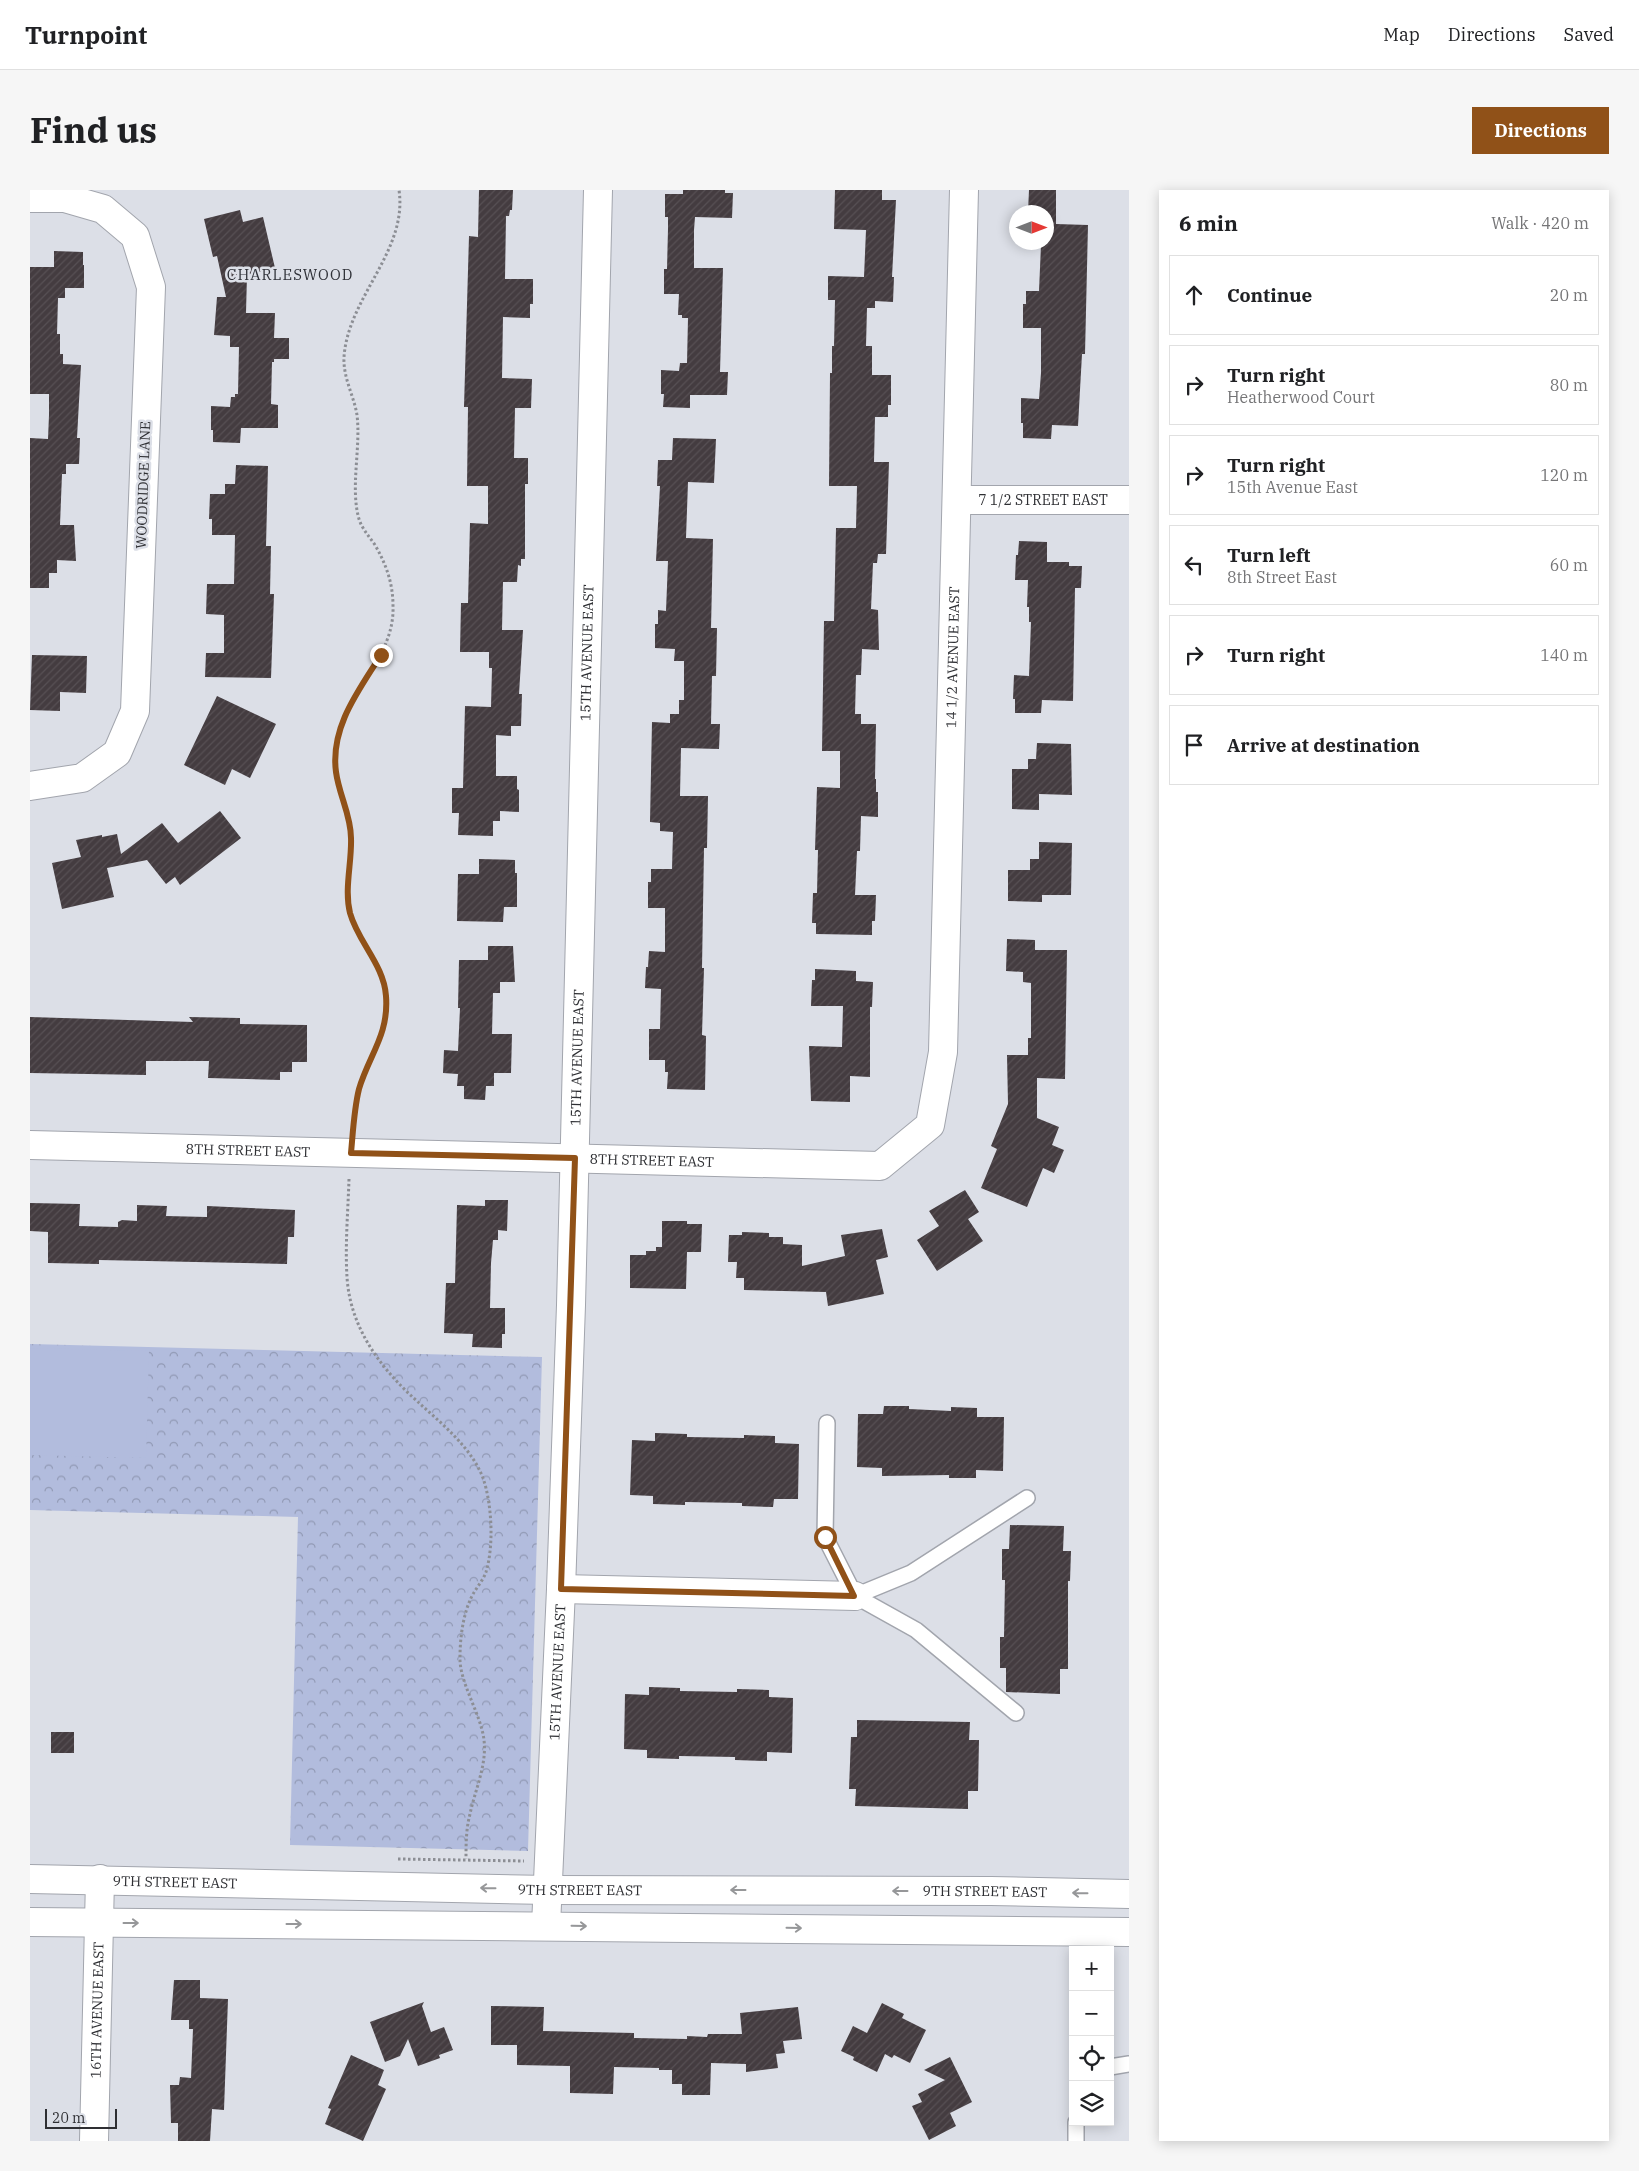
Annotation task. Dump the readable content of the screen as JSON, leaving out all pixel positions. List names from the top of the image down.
{
  "streets": {
    "street": [
      "WOODRIDGE LANE",
      "7 1/2 STREET EAST",
      "15TH AVENUE EAST",
      "14 1/2 AVENUE EAST",
      "8TH STREET EAST",
      "9TH STREET EAST",
      "16TH AVENUE EAST"
    ]
  },
  "crossings": [
    ["7 1/2 STREET EAST", "14 1/2 AVENUE EAST"],
    ["15TH AVENUE EAST", "8TH STREET EAST"],
    ["15TH AVENUE EAST", "9TH STREET EAST"],
    ["14 1/2 AVENUE EAST", "8TH STREET EAST"],
    ["9TH STREET EAST", "16TH AVENUE EAST"]
  ],
  "districts": ["CHARLESWOOD"],
  "scale_bar": "20 m",
  "north": "right",
  "page": {
    "header": "Turnpoint",
    "nav": ["Map", "Directions", "Saved"],
    "title": "Find us",
    "buttons": "Directions",
    "heading": ["6 min", "Walk · 420 m"],
    "list": [
      ["Continue", "20 m"],
      ["Turn right", "Heatherwood Court", "80 m"],
      ["Turn right", "15th Avenue East", "120 m"],
      ["Turn left", "8th Street East", "60 m"],
      ["Turn right", "140 m"],
      "Arrive at destination"
    ],
    "map_buttons": ["+", "−"],
    "scale": "20 m"
  }
}
